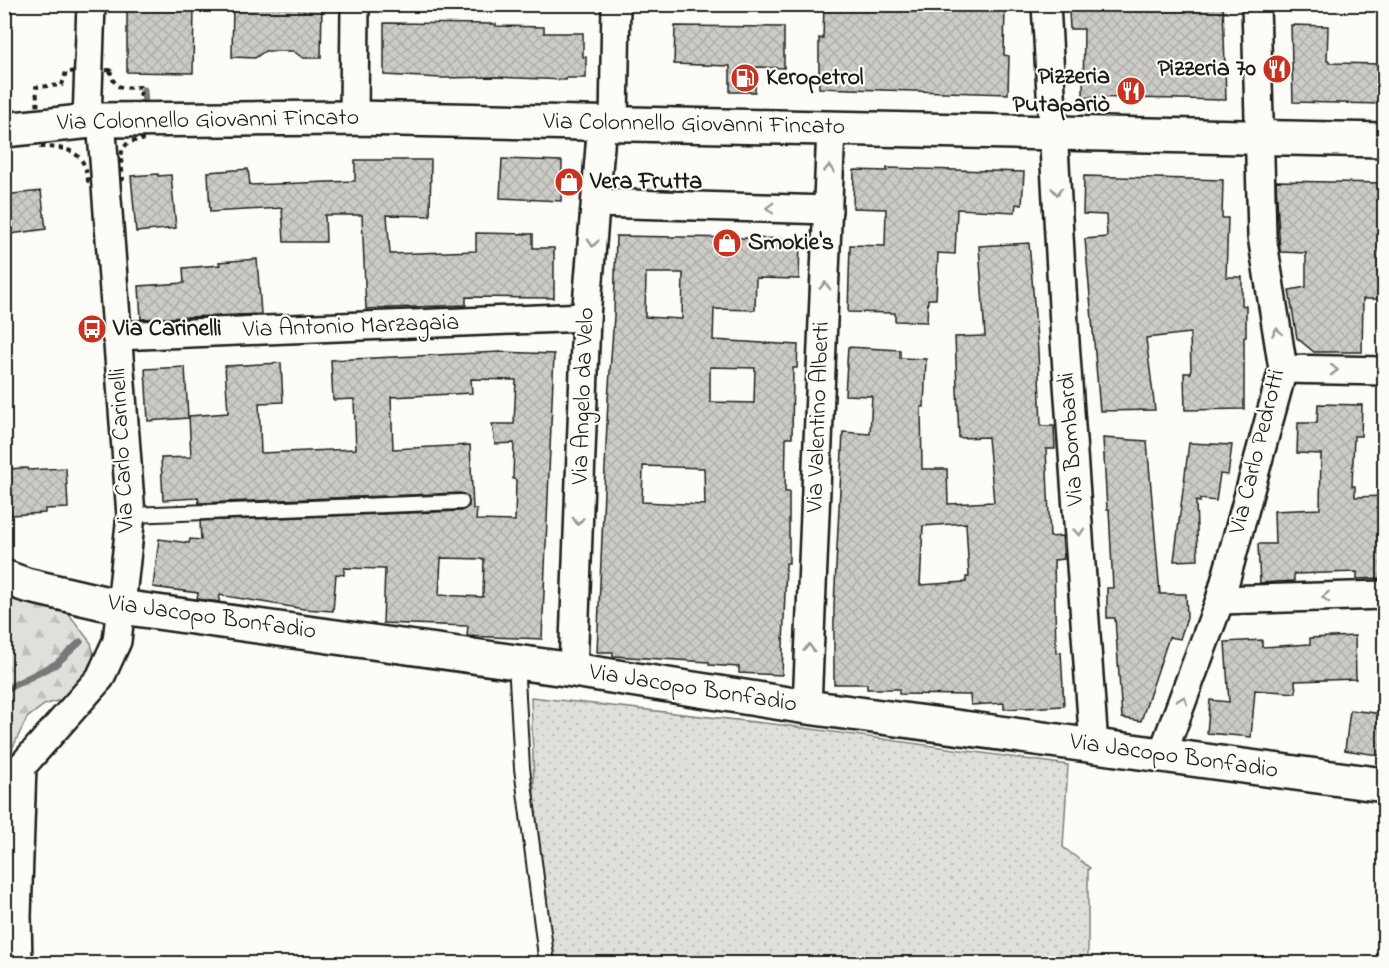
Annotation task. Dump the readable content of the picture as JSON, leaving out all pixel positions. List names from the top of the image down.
{
  "streets": {
    "street": [
      "Via Colonnello Giovanni Fincato",
      "Via Antonio Marzagaia",
      "Via Angelo da Velo",
      "Via Valentino Alberti",
      "Via Bombardi",
      "Via Carlo Carinelli",
      "Via Carlo Pedrotti",
      "Via Jacopo Bonfadio"
    ]
  },
  "crossings": [
    ["Via Colonnello Giovanni Fincato", "Via Angelo da Velo"],
    ["Via Colonnello Giovanni Fincato", "Via Valentino Alberti"],
    ["Via Colonnello Giovanni Fincato", "Via Bombardi"],
    ["Via Colonnello Giovanni Fincato", "Via Carlo Carinelli"],
    ["Via Colonnello Giovanni Fincato", "Via Carlo Pedrotti"],
    ["Via Antonio Marzagaia", "Via Angelo da Velo"],
    ["Via Antonio Marzagaia", "Via Carlo Carinelli"],
    ["Via Angelo da Velo", "Via Jacopo Bonfadio"],
    ["Via Valentino Alberti", "Via Jacopo Bonfadio"],
    ["Via Bombardi", "Via Jacopo Bonfadio"],
    ["Via Carlo Carinelli", "Via Jacopo Bonfadio"],
    ["Via Carlo Pedrotti", "Via Jacopo Bonfadio"]
  ],
  "one_way": [
    "Via Angelo da Velo",
    "Via Valentino Alberti",
    "Via Bombardi",
    "Via Carlo Pedrotti"
  ],
  "places": {
    "restaurant": ["Pizzeria 70", "Pizzeria Putapariò"],
    "fuel station": ["Keropetrol"],
    "shop": ["Vera Frutta", "Smokie's"],
    "bus stop": ["Via Carinelli"]
  }
}
